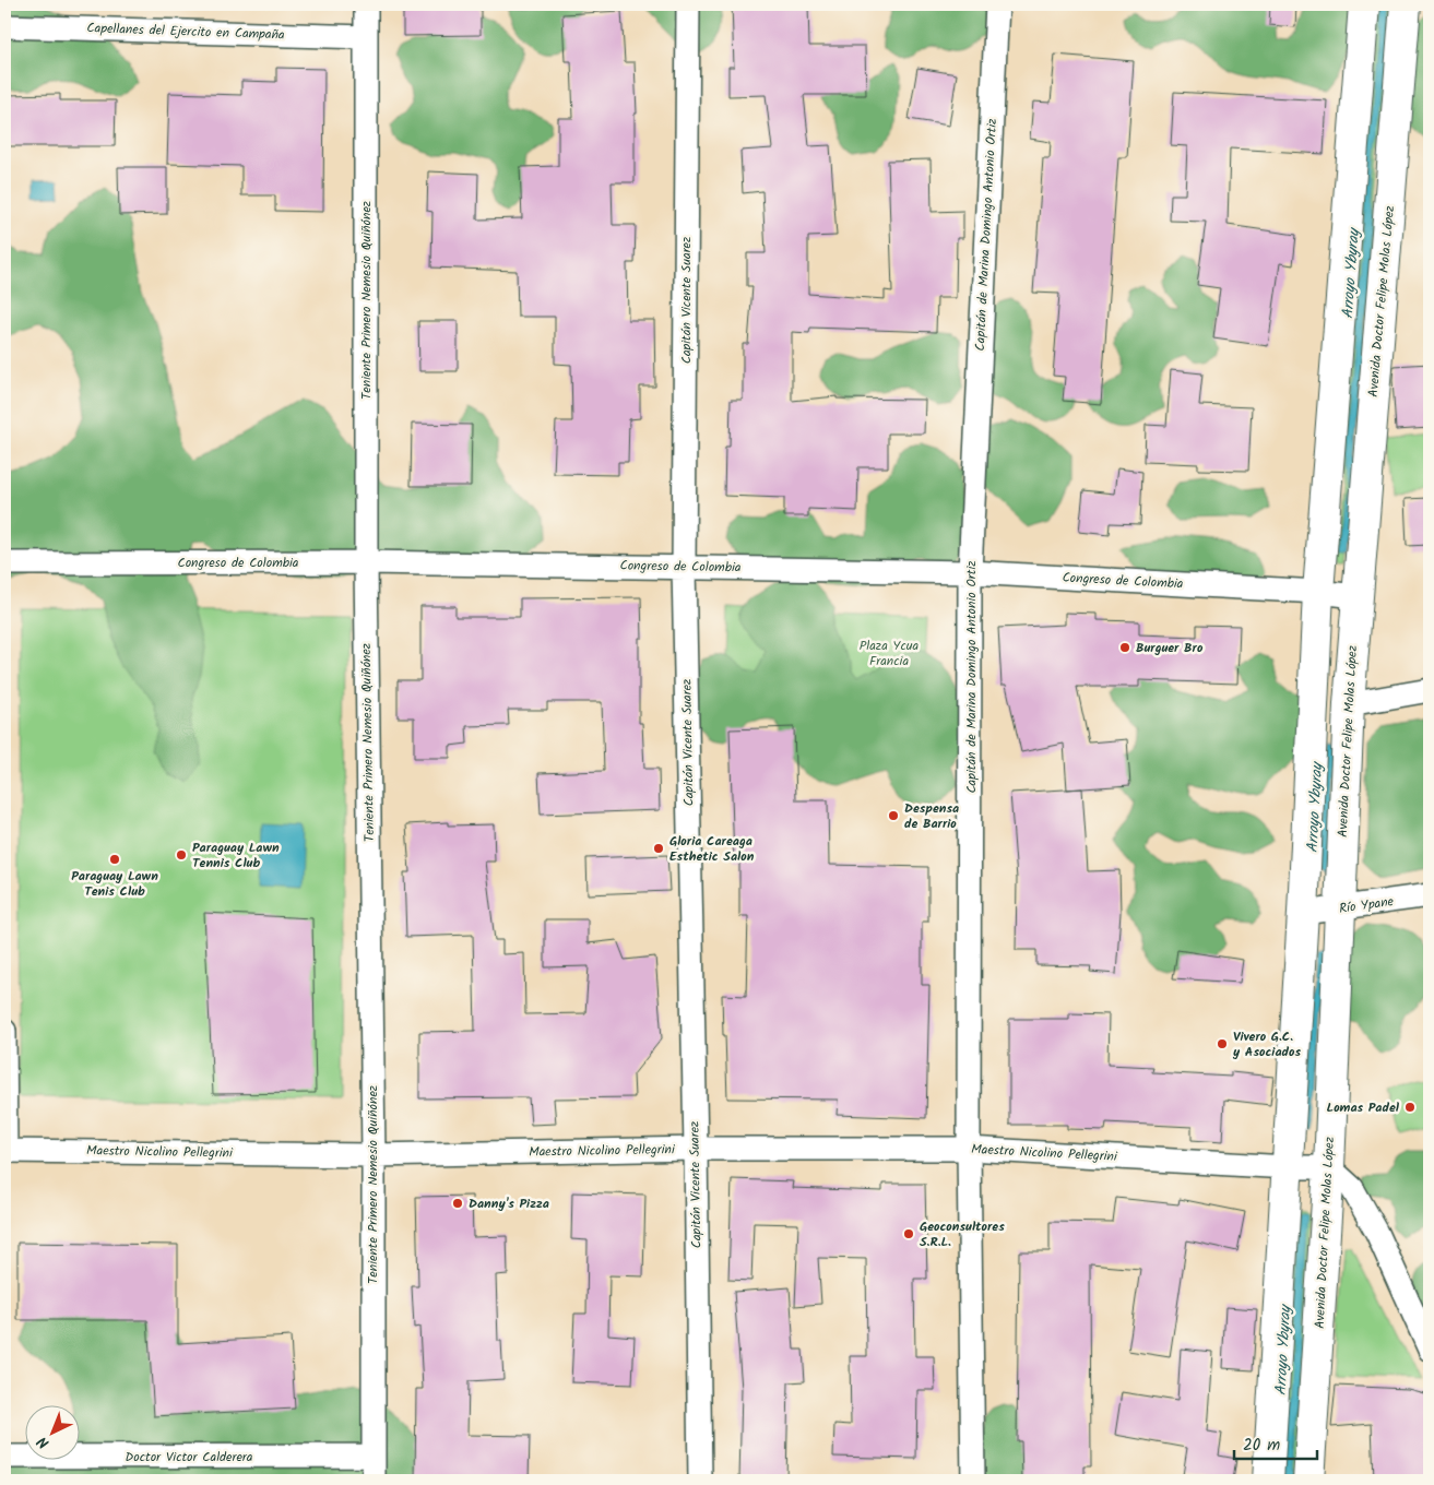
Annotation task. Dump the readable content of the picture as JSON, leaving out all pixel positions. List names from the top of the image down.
{
  "streets": {
    "main road": ["Avenida Doctor Felipe Molas López"],
    "street": [
      "Capellanes del Ejercito en Campaña",
      "Capitán de Marina Domingo Antonio Ortiz",
      "Teniente Primero Nemesio Quiñónez",
      "Capitán Vicente Suarez",
      "Congreso de Colombia",
      "Río Ypane",
      "Maestro Nicolino Pellegrini",
      "Doctor Victor Calderera"
    ]
  },
  "crossings": [
    ["Capellanes del Ejercito en Campaña", "Teniente Primero Nemesio Quiñónez"],
    ["Capitán de Marina Domingo Antonio Ortiz", "Congreso de Colombia"],
    ["Capitán de Marina Domingo Antonio Ortiz", "Maestro Nicolino Pellegrini"],
    ["Teniente Primero Nemesio Quiñónez", "Congreso de Colombia"],
    ["Teniente Primero Nemesio Quiñónez", "Maestro Nicolino Pellegrini"],
    ["Teniente Primero Nemesio Quiñónez", "Doctor Victor Calderera"],
    ["Capitán Vicente Suarez", "Congreso de Colombia"],
    ["Capitán Vicente Suarez", "Maestro Nicolino Pellegrini"],
    ["Avenida Doctor Felipe Molas López", "Congreso de Colombia"],
    ["Avenida Doctor Felipe Molas López", "Río Ypane"],
    ["Avenida Doctor Felipe Molas López", "Maestro Nicolino Pellegrini"]
  ],
  "water": ["Arroyo Ybyray"],
  "parks": ["Plaza Ycua Francia"],
  "places": [
    "Burguer Bro",
    "Despensa de Barrio",
    "Gloria Careaga Esthetic Salon",
    "Paraguay Lawn Tennis Club",
    "Paraguay Lawn Tenis Club",
    "Vivero G.C. y Asociados",
    "Lomas Padel",
    "Danny's Pizza",
    "Geoconsultores S.R.L."
  ],
  "scale_bar": "20 m",
  "north": "bottom left"
}
